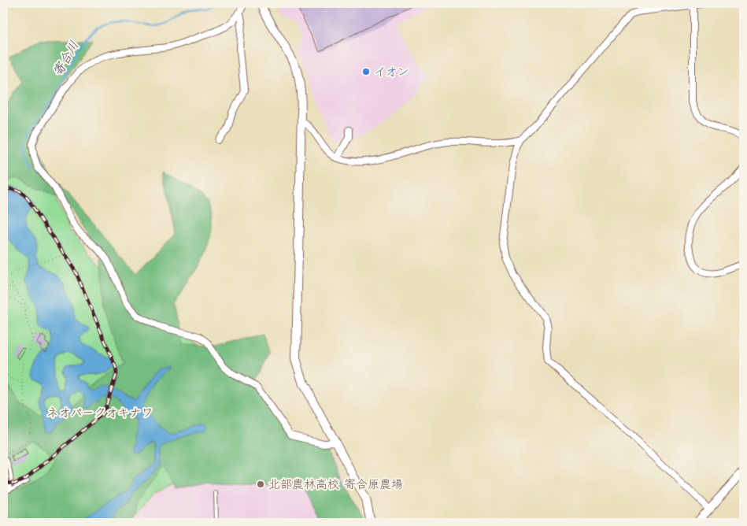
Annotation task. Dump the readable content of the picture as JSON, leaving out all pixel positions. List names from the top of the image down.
{
  "water": ["寄合川"],
  "parks": ["ネオパークオキナワ"],
  "places": ["イオン", "北部農林高校 寄合原農場"]
}
